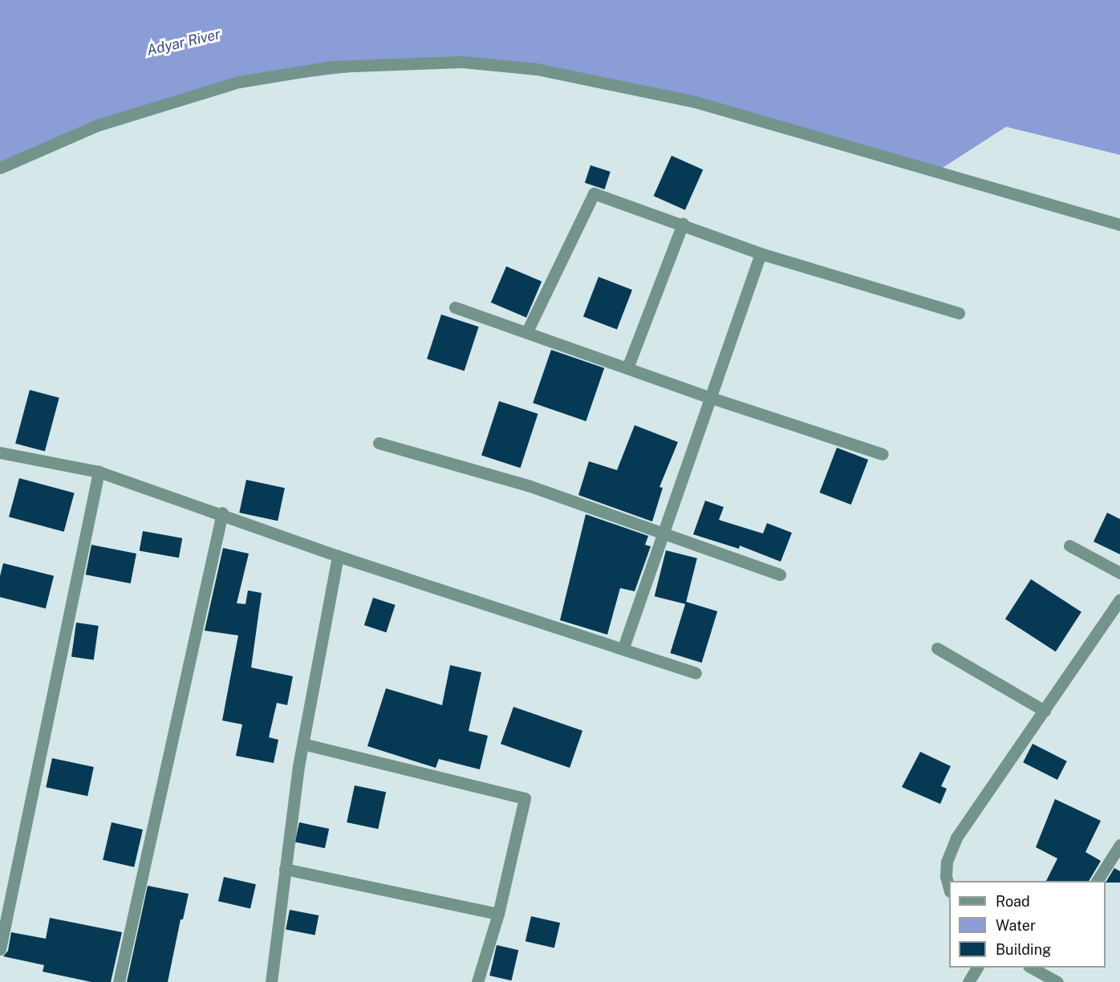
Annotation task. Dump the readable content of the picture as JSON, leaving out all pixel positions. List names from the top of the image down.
{
  "water": ["Adyar River"],
  "legend": ["Road", "Water", "Building"]
}
